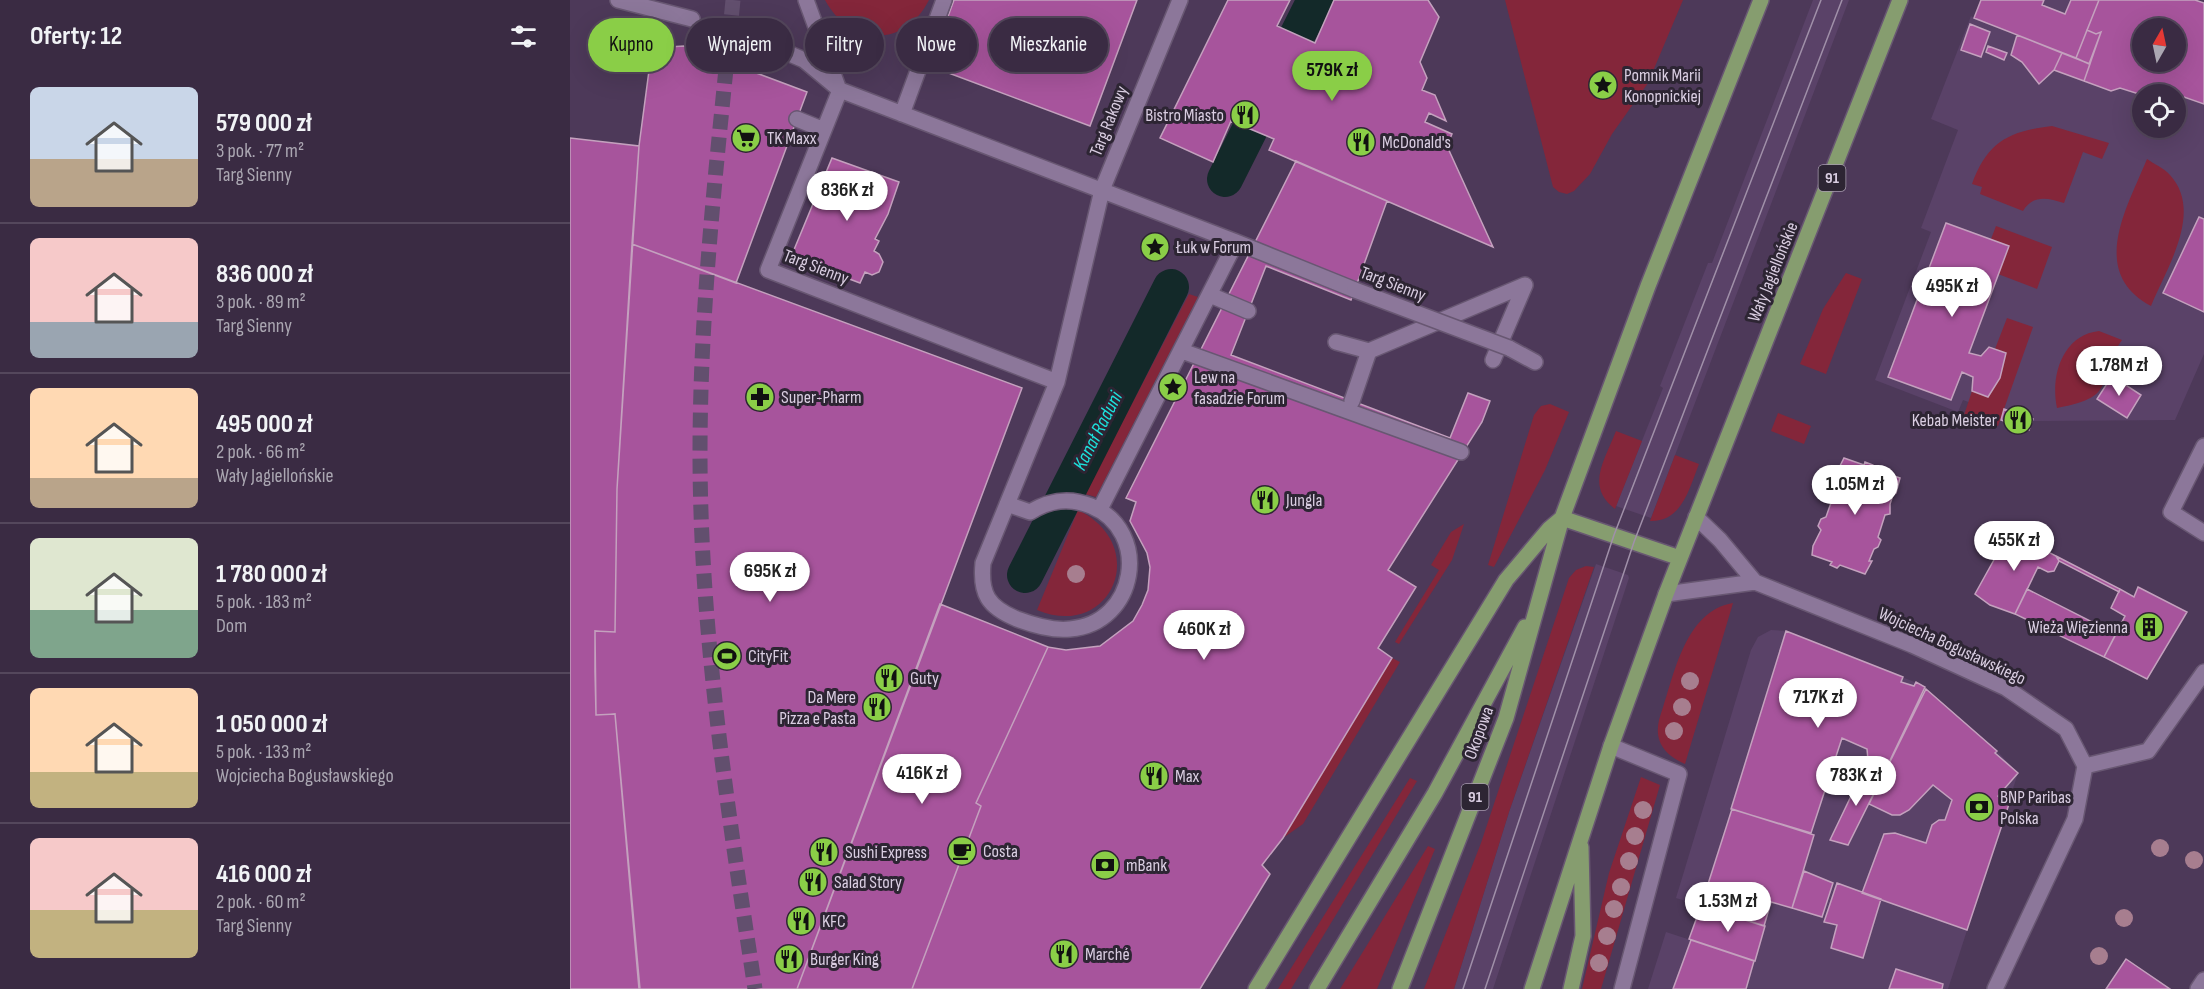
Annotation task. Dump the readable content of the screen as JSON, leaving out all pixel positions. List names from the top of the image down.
{
  "streets": {
    "main road": ["91", "Wały Jagiellońskie", "Okopowa"],
    "street": ["Targ Rakowy", "Targ Sienny", "Wojciecha Bogusławskiego"]
  },
  "crossings": [
    ["Targ Rakowy", "Targ Sienny"],
    ["91", "Wały Jagiellońskie"],
    ["91", "Wojciecha Bogusławskiego"],
    ["91", "Okopowa"],
    ["Wały Jagiellońskie", "Wojciecha Bogusławskiego"]
  ],
  "water": ["Kanał Raduni"],
  "places": {
    "place": ["Pomnik Marii Konopnickiej", "Łuk w Forum", "Lew na fasadzie Forum"],
    "restaurant": [
      "Bistro Miasto",
      "McDonald's",
      "Kebab Meister",
      "Jungla",
      "Guty",
      "Da Mere Pizza e Pasta",
      "Max",
      "Sushi Express",
      "Salad Story",
      "KFC",
      "Marché",
      "Burger King"
    ],
    "supermarket": ["TK Maxx"],
    "pharmacy": ["Super-Pharm"],
    "building": ["Wieża Więzienna"],
    "sports": ["CityFit"],
    "bank": ["BNP Paribas Polska", "mBank"],
    "cafe": ["Costa"]
  },
  "north": "top",
  "page": {
    "heading": "Oferty: 12",
    "chip": [
      "Kupno",
      "Wynajem",
      "Filtry",
      "Nowe",
      "Mieszkanie"
    ],
    "price": [
      "579K zł",
      "836K zł",
      "495K zł",
      "1.78M zł",
      "1.05M zł",
      "455K zł",
      "695K zł",
      "460K zł",
      "717K zł",
      "416K zł",
      "783K zł",
      "1.53M zł"
    ],
    "list": [
      {
        "name": "579 000 zł",
        "note": "3 pok. · 77 m² · Targ Sienny"
      },
      {
        "name": "836 000 zł",
        "note": "3 pok. · 89 m² · Targ Sienny"
      },
      {
        "name": "495 000 zł",
        "note": "2 pok. · 66 m² · Wały Jagiellońskie"
      },
      {
        "name": "1 780 000 zł",
        "note": "5 pok. · 183 m² · Dom"
      },
      {
        "name": "1 050 000 zł",
        "note": "5 pok. · 133 m² · Wojciecha Bogusławskiego"
      },
      {
        "name": "416 000 zł",
        "note": "2 pok. · 60 m² · Targ Sienny"
      }
    ]
  }
}
